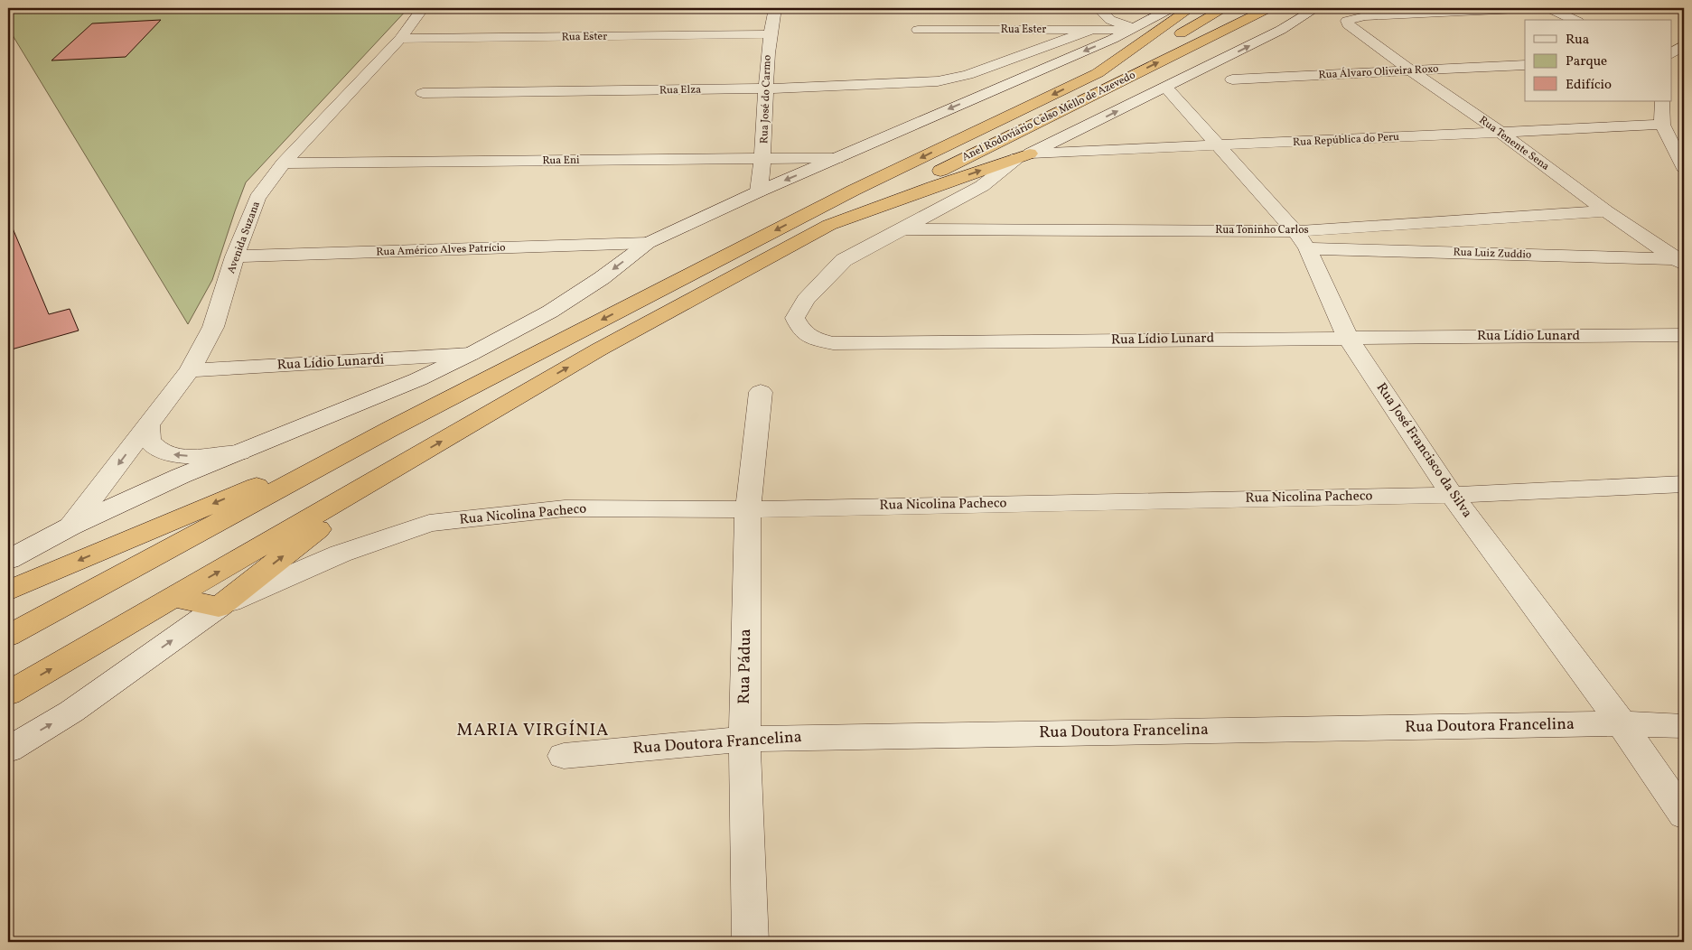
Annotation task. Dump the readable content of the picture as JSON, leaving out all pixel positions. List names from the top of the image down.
{
  "streets": {
    "highway": ["Anel Rodoviário Celso Mello de Azevedo"],
    "street": [
      "Rua Ester",
      "Rua Álvaro Oliveira Roxo",
      "Rua Elza",
      "Rua José do Carmo",
      "Rua República do Peru",
      "Rua Tenente Sena",
      "Rua Eni",
      "Rua Toninho Carlos",
      "Avenida Suzana",
      "Rua Américo Alves Patrício",
      "Rua Luiz Zuddio",
      "Rua Lídio Lunard",
      "Rua Lídio Lunardi",
      "Rua José Francisco da Silva",
      "Rua Nicolina Pacheco",
      "Rua Pádua",
      "Rua Doutora Francelina"
    ]
  },
  "crossings": [
    ["Rua Ester", "Rua Elza"],
    ["Rua Ester", "Rua José do Carmo"],
    ["Rua Ester", "Avenida Suzana"],
    ["Rua Álvaro Oliveira Roxo", "Rua Tenente Sena"],
    ["Rua Elza", "Rua José do Carmo"],
    ["Rua José do Carmo", "Rua Eni"],
    ["Anel Rodoviário Celso Mello de Azevedo", "Rua República do Peru"],
    ["Anel Rodoviário Celso Mello de Azevedo", "Rua Lídio Lunard"],
    ["Anel Rodoviário Celso Mello de Azevedo", "Rua José Francisco da Silva"],
    ["Rua República do Peru", "Rua Tenente Sena"],
    ["Rua República do Peru", "Rua Lídio Lunard"],
    ["Rua República do Peru", "Rua José Francisco da Silva"],
    ["Rua Tenente Sena", "Rua Toninho Carlos"],
    ["Rua Tenente Sena", "Rua Luiz Zuddio"],
    ["Rua Eni", "Avenida Suzana"],
    ["Rua Toninho Carlos", "Rua Luiz Zuddio"],
    ["Rua Toninho Carlos", "Rua Lídio Lunard"],
    ["Rua Toninho Carlos", "Rua José Francisco da Silva"],
    ["Avenida Suzana", "Rua Américo Alves Patrício"],
    ["Avenida Suzana", "Rua Lídio Lunardi"],
    ["Rua Luiz Zuddio", "Rua José Francisco da Silva"],
    ["Rua Lídio Lunard", "Rua José Francisco da Silva"],
    ["Rua José Francisco da Silva", "Rua Nicolina Pacheco"],
    ["Rua José Francisco da Silva", "Rua Doutora Francelina"],
    ["Rua Nicolina Pacheco", "Rua Pádua"],
    ["Rua Pádua", "Rua Doutora Francelina"]
  ],
  "districts": ["MARIA VIRGÍNIA"],
  "legend": ["Rua", "Parque", "Edifício"]
}
